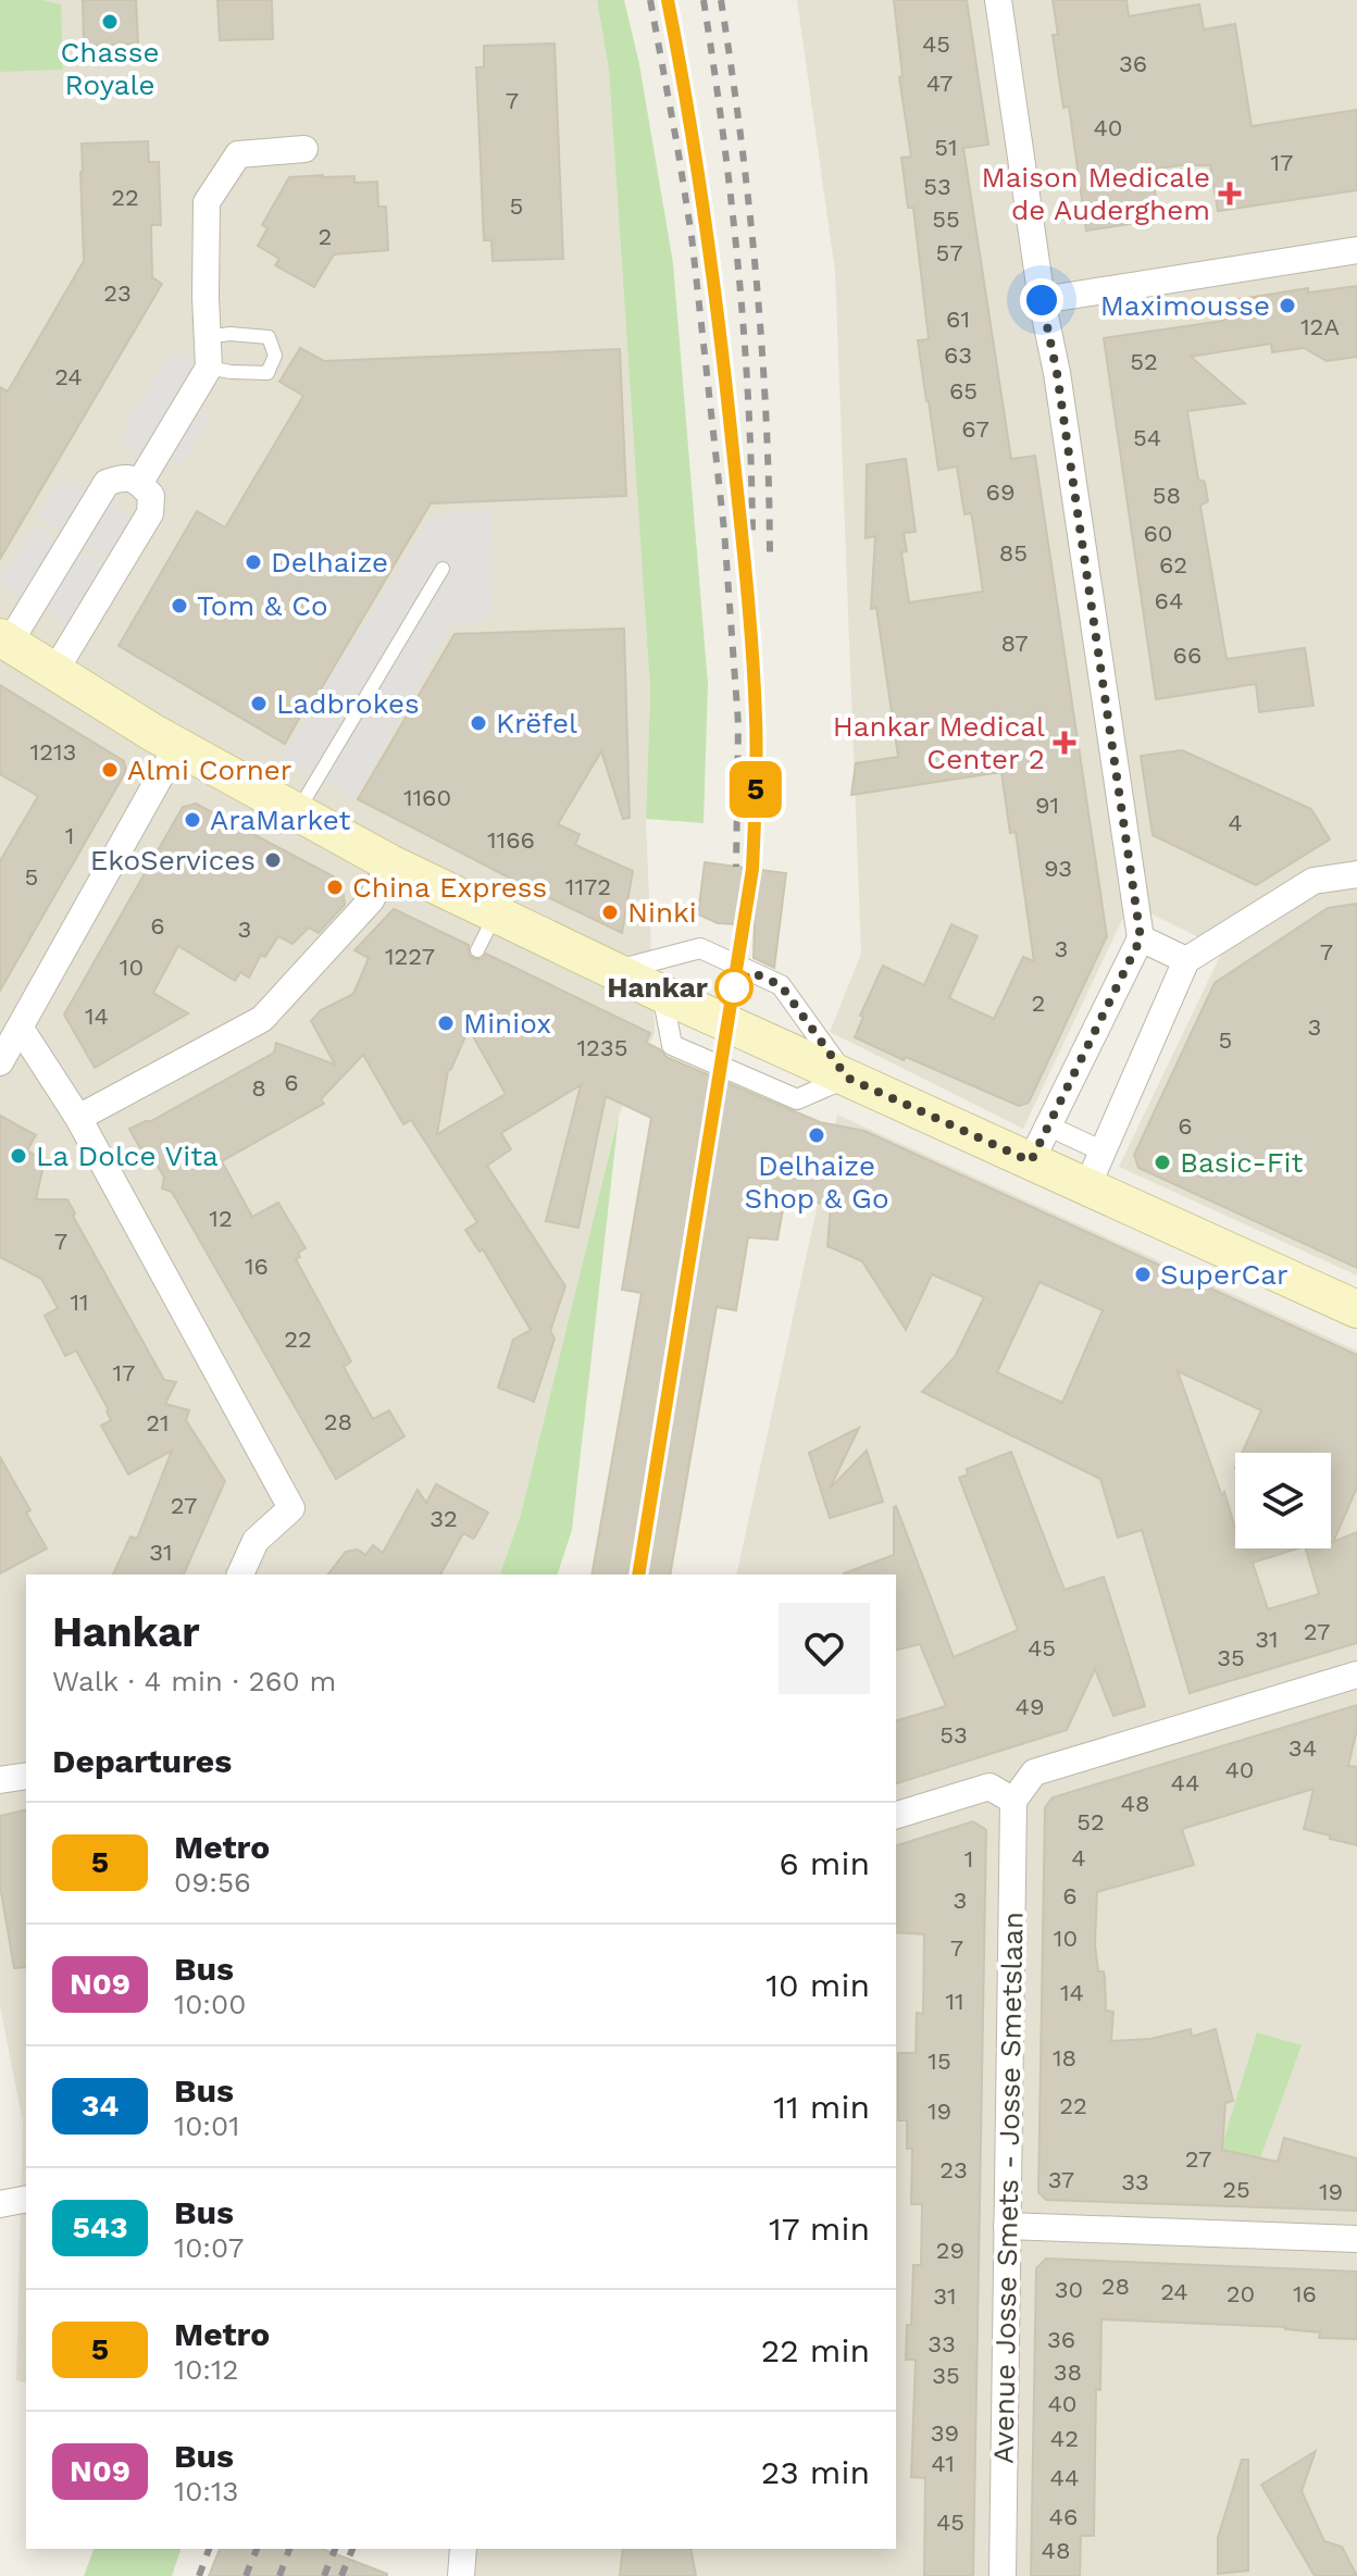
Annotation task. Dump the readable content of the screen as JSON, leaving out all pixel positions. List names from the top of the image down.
{
  "streets": {
    "street": ["Avenue Josse Smets - Josse Smetslaan"]
  },
  "places": {
    "other": [
      "Chasse Royale",
      "Maximousse",
      "Delhaize",
      "Tom & Co",
      "Ladbrokes",
      "Krëfel",
      "Almi Corner",
      "AraMarket",
      "EkoServices",
      "China Express",
      "Ninki",
      "Hankar",
      "Miniox",
      "Delhaize Shop & Go",
      "La Dolce Vita",
      "Basic-Fit",
      "SuperCar"
    ],
    "health": ["Maison Medicale de Auderghem", "Hankar Medical Center 2"]
  },
  "lines": ["metro line 5"],
  "house_numbers": [
    "45",
    "36",
    "47",
    "7",
    "40",
    "51",
    "17",
    "53",
    "22",
    "5",
    "55",
    "2",
    "57",
    "23",
    "61",
    "12A",
    "63",
    "52",
    "24",
    "65",
    "67",
    "54",
    "69",
    "58",
    "60",
    "85",
    "62",
    "64",
    "87",
    "66",
    "1213",
    "1160",
    "91",
    "4",
    "1",
    "1166",
    "93",
    "5",
    "1172",
    "6",
    "3",
    "3",
    "7",
    "1227",
    "10",
    "2",
    "14",
    "3",
    "5",
    "1235",
    "6",
    "8",
    "6",
    "12",
    "7",
    "16",
    "11",
    "22",
    "17",
    "28",
    "21",
    "27",
    "32",
    "31",
    "27",
    "31",
    "45",
    "35",
    "49",
    "53",
    "34",
    "40",
    "44",
    "48",
    "52",
    "4",
    "1",
    "6",
    "3",
    "10",
    "7",
    "14",
    "11",
    "18",
    "15",
    "22",
    "19",
    "27",
    "23",
    "37",
    "33",
    "25",
    "19",
    "29",
    "28",
    "30",
    "24",
    "20",
    "16",
    "31",
    "36",
    "33",
    "38",
    "35",
    "40",
    "39",
    "42",
    "41",
    "44",
    "46",
    "45",
    "48"
  ],
  "page": {
    "on_map": "5",
    "heading": [
      ["Hankar", "Walk · 4 min · 260 m"],
      "Departures"
    ],
    "list": [
      {
        "mark": "5",
        "name": "Metro",
        "note": "09:56",
        "value": "6 min"
      },
      {
        "mark": "N09",
        "name": "Bus",
        "note": "10:00",
        "value": "10 min"
      },
      {
        "mark": "34",
        "name": "Bus",
        "note": "10:01",
        "value": "11 min"
      },
      {
        "mark": "543",
        "name": "Bus",
        "note": "10:07",
        "value": "17 min"
      },
      {
        "mark": "5",
        "name": "Metro",
        "note": "10:12",
        "value": "22 min"
      },
      {
        "mark": "N09",
        "name": "Bus",
        "note": "10:13",
        "value": "23 min"
      }
    ]
  }
}
